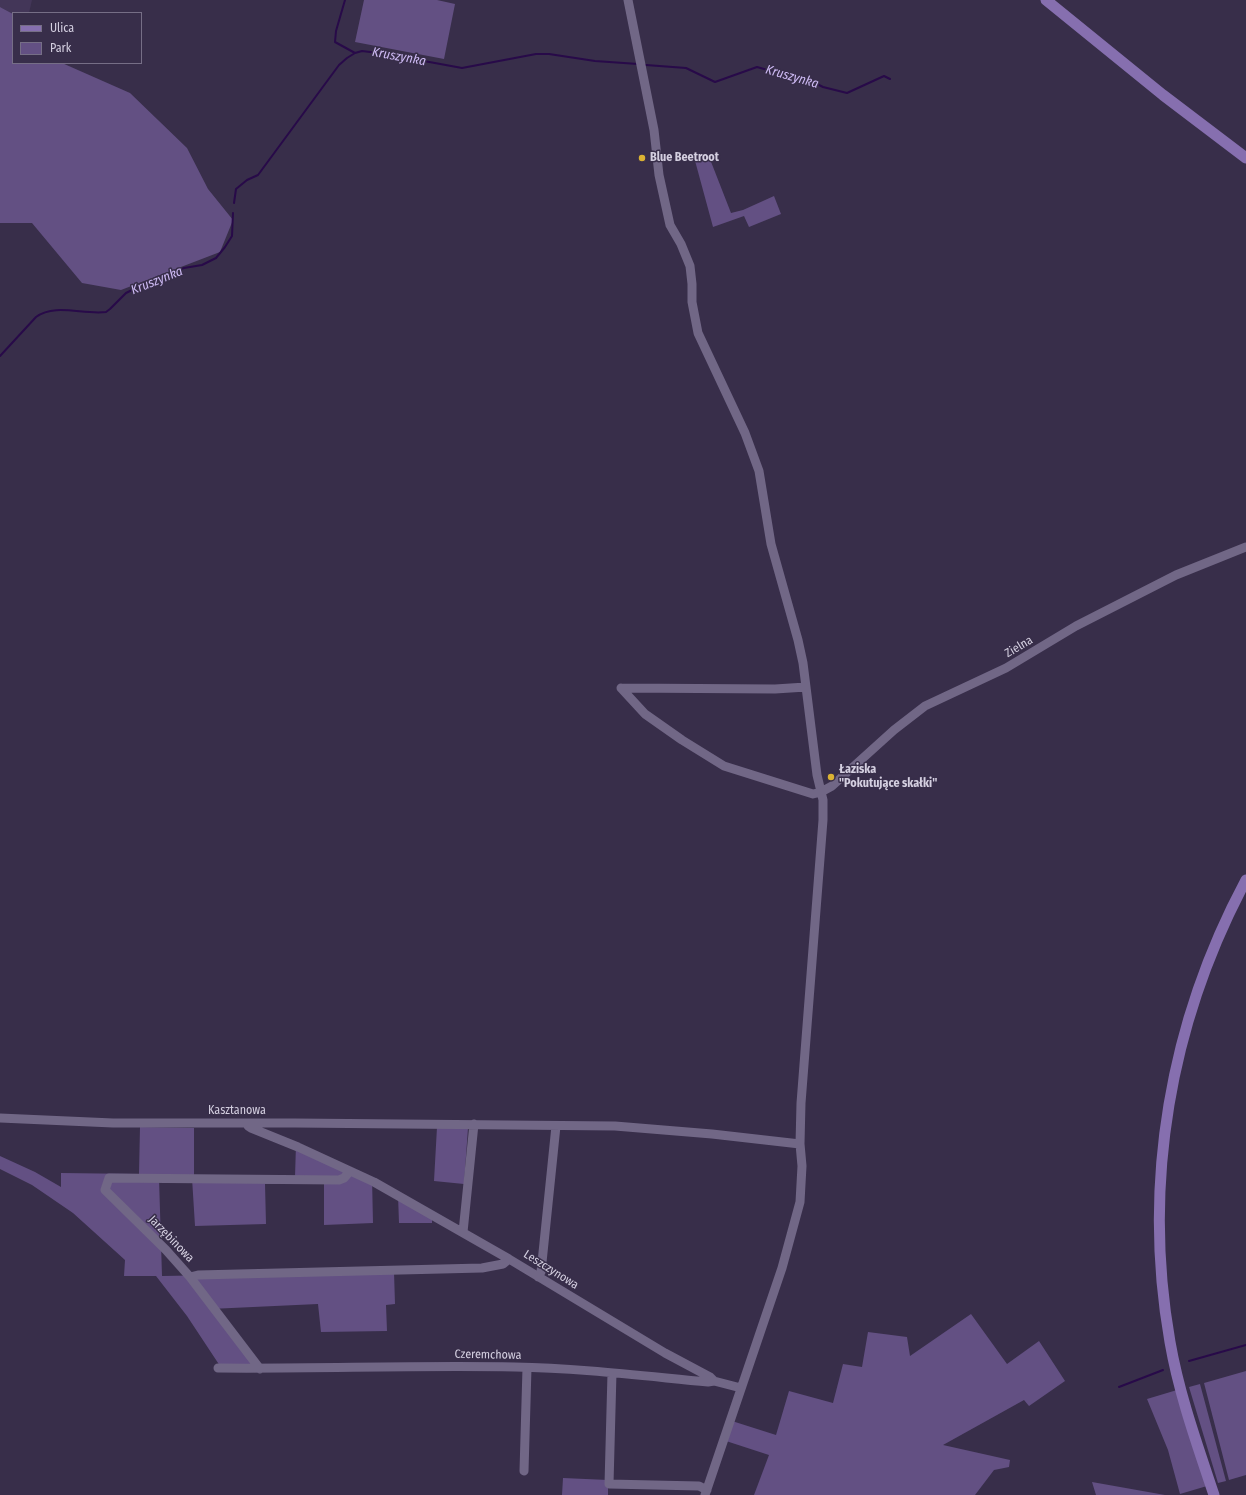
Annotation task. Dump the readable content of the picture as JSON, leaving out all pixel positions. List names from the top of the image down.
{
  "streets": {
    "street": [
      "Zielna",
      "Kasztanowa",
      "Jarzębinowa",
      "Leszczynowa",
      "Czeremchowa"
    ]
  },
  "crossings": [
    ["Kasztanowa", "Leszczynowa"],
    ["Jarzębinowa", "Leszczynowa"],
    ["Leszczynowa", "Czeremchowa"]
  ],
  "water": ["Kruszynka"],
  "places": ["Blue Beetroot", "Łaziska \"Pokutujące skałki\""],
  "legend": ["Ulica", "Park"]
}
